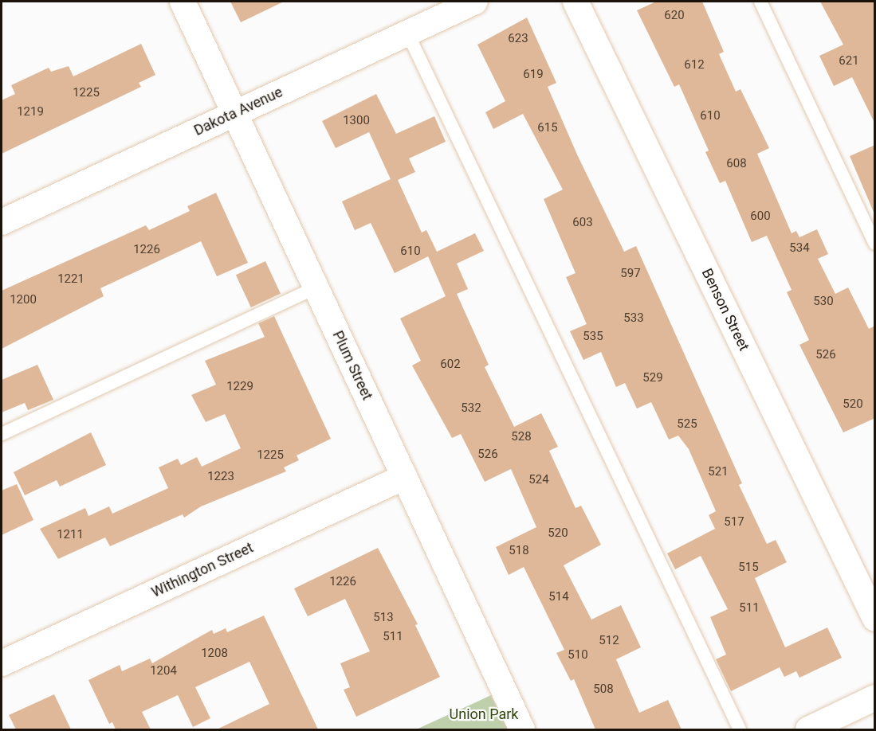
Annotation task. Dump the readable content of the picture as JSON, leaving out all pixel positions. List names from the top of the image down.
{
  "streets": {
    "street": [
      "Dakota Avenue",
      "Benson Street",
      "Plum Street",
      "Withington Street"
    ]
  },
  "crossings": [
    ["Dakota Avenue", "Plum Street"],
    ["Plum Street", "Withington Street"]
  ],
  "parks": ["Union Park"],
  "house_numbers": [
    "620",
    "623",
    "621",
    "612",
    "619",
    "1225",
    "1219",
    "610",
    "1300",
    "615",
    "608",
    "600",
    "603",
    "534",
    "1226",
    "610",
    "597",
    "1221",
    "1200",
    "530",
    "533",
    "535",
    "526",
    "602",
    "529",
    "1229",
    "520",
    "532",
    "525",
    "528",
    "526",
    "1225",
    "521",
    "1223",
    "524",
    "517",
    "520",
    "1211",
    "518",
    "515",
    "1226",
    "514",
    "511",
    "513",
    "511",
    "512",
    "1208",
    "510",
    "1204",
    "508"
  ]
}
